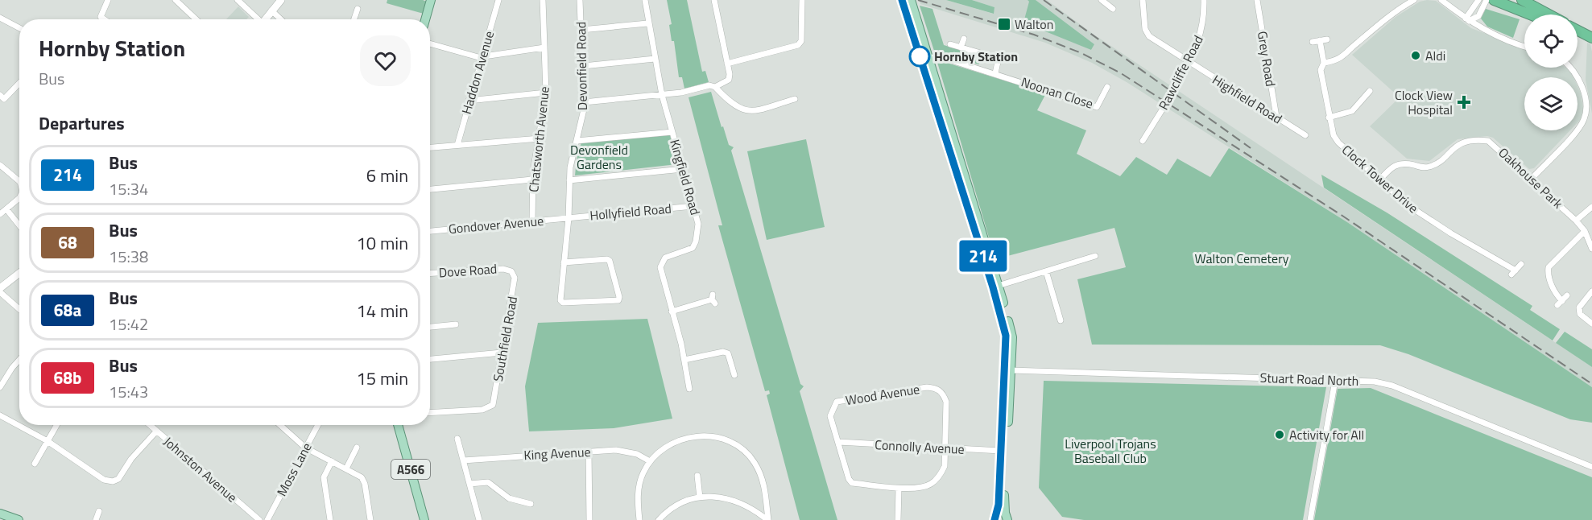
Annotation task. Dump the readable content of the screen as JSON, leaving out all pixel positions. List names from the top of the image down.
{
  "streets": {
    "main road": ["A566"],
    "street": [
      "Grey Road",
      "Devonfield Road",
      "Haddon Avenue",
      "Rawcliffe Road",
      "Noonan Close",
      "Highfield Road",
      "Chatsworth Avenue",
      "Kingfield Road",
      "Oakhouse Park",
      "Clock Tower Drive",
      "Hollyfield Road",
      "Gondover Avenue",
      "Dove Road",
      "Southfield Road",
      "Stuart Road North",
      "Wood Avenue",
      "Connolly Avenue",
      "King Avenue",
      "Johnston Avenue",
      "Moss Lane"
    ]
  },
  "crossings": [
    ["Grey Road", "Highfield Road"],
    ["Devonfield Road", "Hollyfield Road"],
    ["Devonfield Road", "Gondover Avenue"],
    ["Rawcliffe Road", "Highfield Road"],
    ["Chatsworth Avenue", "Gondover Avenue"],
    ["Kingfield Road", "Hollyfield Road"],
    ["Oakhouse Park", "Clock Tower Drive"],
    ["Hollyfield Road", "Gondover Avenue"],
    ["Dove Road", "Southfield Road"],
    ["Wood Avenue", "Connolly Avenue"]
  ],
  "parks": ["Devonfield Gardens", "Walton Cemetery", "Liverpool Trojans Baseball Club"],
  "places": {
    "transit": ["Walton"],
    "other": ["Aldi", "Hornby Station", "Activity for All"],
    "health": ["Clock View Hospital"]
  },
  "lines": ["bus line 214"],
  "page": {
    "on_map": "214",
    "heading": [
      ["Hornby Station", "Bus"],
      "Departures"
    ],
    "list": [
      {
        "mark": "214",
        "name": "Bus",
        "note": "15:34",
        "value": "6 min"
      },
      {
        "mark": "68",
        "name": "Bus",
        "note": "15:38",
        "value": "10 min"
      },
      {
        "mark": "68a",
        "name": "Bus",
        "note": "15:42",
        "value": "14 min"
      },
      {
        "mark": "68b",
        "name": "Bus",
        "note": "15:43",
        "value": "15 min"
      }
    ]
  }
}
